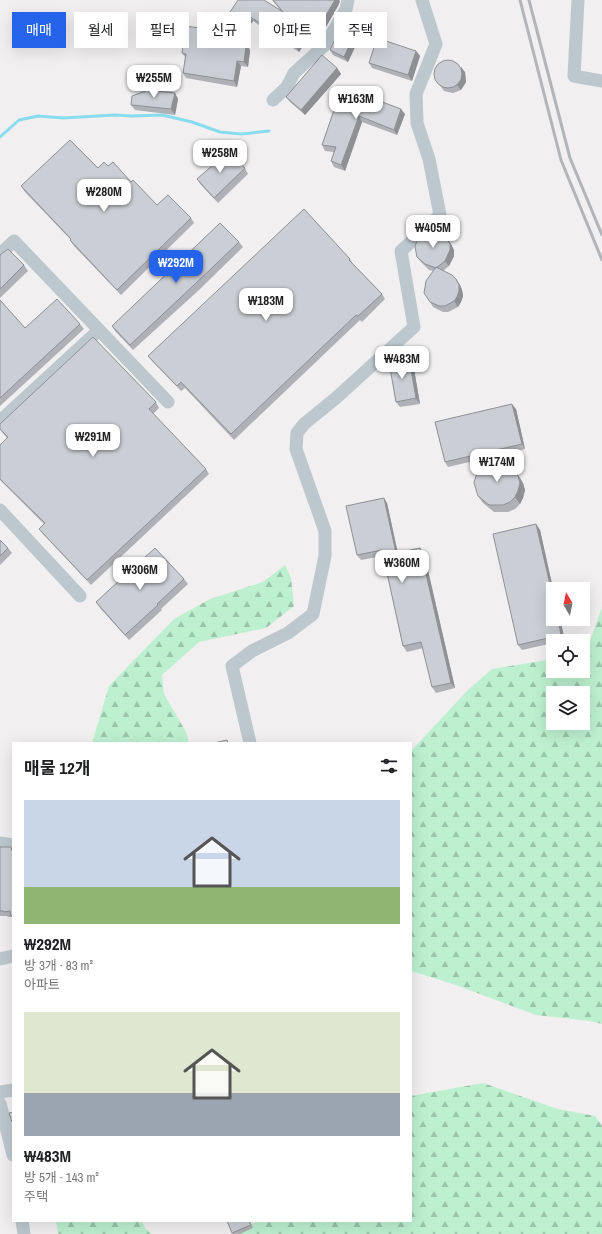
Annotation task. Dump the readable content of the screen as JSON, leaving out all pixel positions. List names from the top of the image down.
{
  "north": "top",
  "page": {
    "chip": [
      "매매",
      "월세",
      "필터",
      "신규",
      "아파트",
      "주택"
    ],
    "price": [
      "₩255M",
      "₩163M",
      "₩258M",
      "₩280M",
      "₩405M",
      "₩292M",
      "₩183M",
      "₩483M",
      "₩291M",
      "₩174M",
      "₩360M",
      "₩306M"
    ],
    "heading": "매물 12개",
    "list": [
      {
        "name": "₩292M",
        "note": "방 3개 · 83 m² · 아파트"
      },
      {
        "name": "₩483M",
        "note": "방 5개 · 143 m² · 주택"
      }
    ]
  }
}
